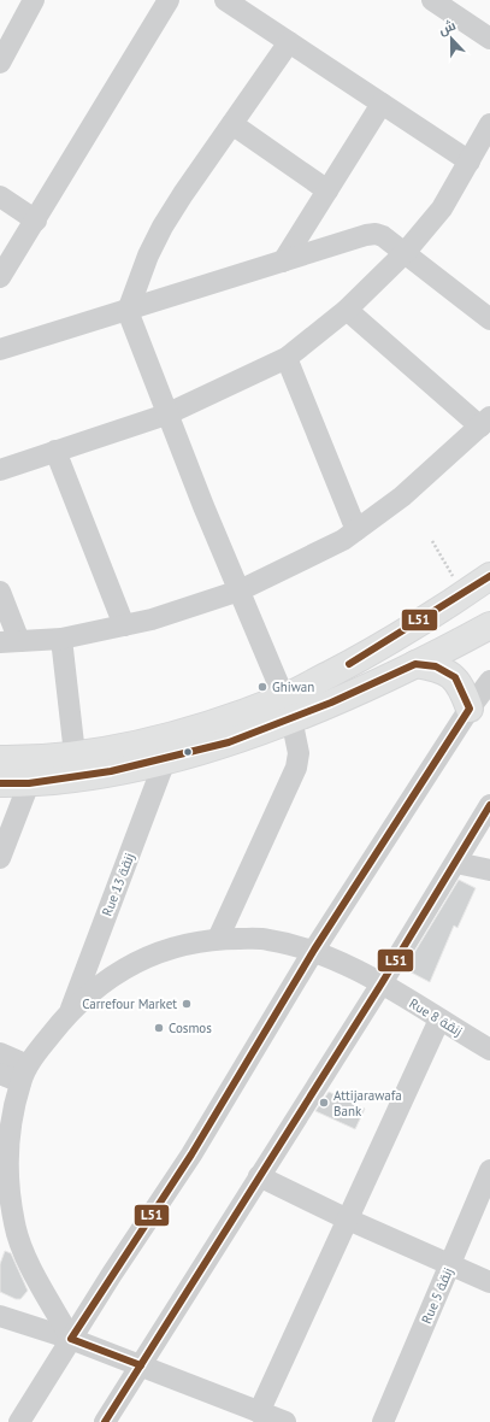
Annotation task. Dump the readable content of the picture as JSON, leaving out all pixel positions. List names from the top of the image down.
{
  "streets": {
    "street": ["Rue 13 زنقة", "Rue 8 زنقة", "Rue 5 زنقة"]
  },
  "crossings": [
    ["Rue 13 زنقة", "Rue 8 زنقة"]
  ],
  "places": [
    "Ghiwan",
    "Carrefour Market",
    "Cosmos",
    "Attijarawafa Bank"
  ],
  "lines": ["transit line L51"],
  "north": "top"
}
